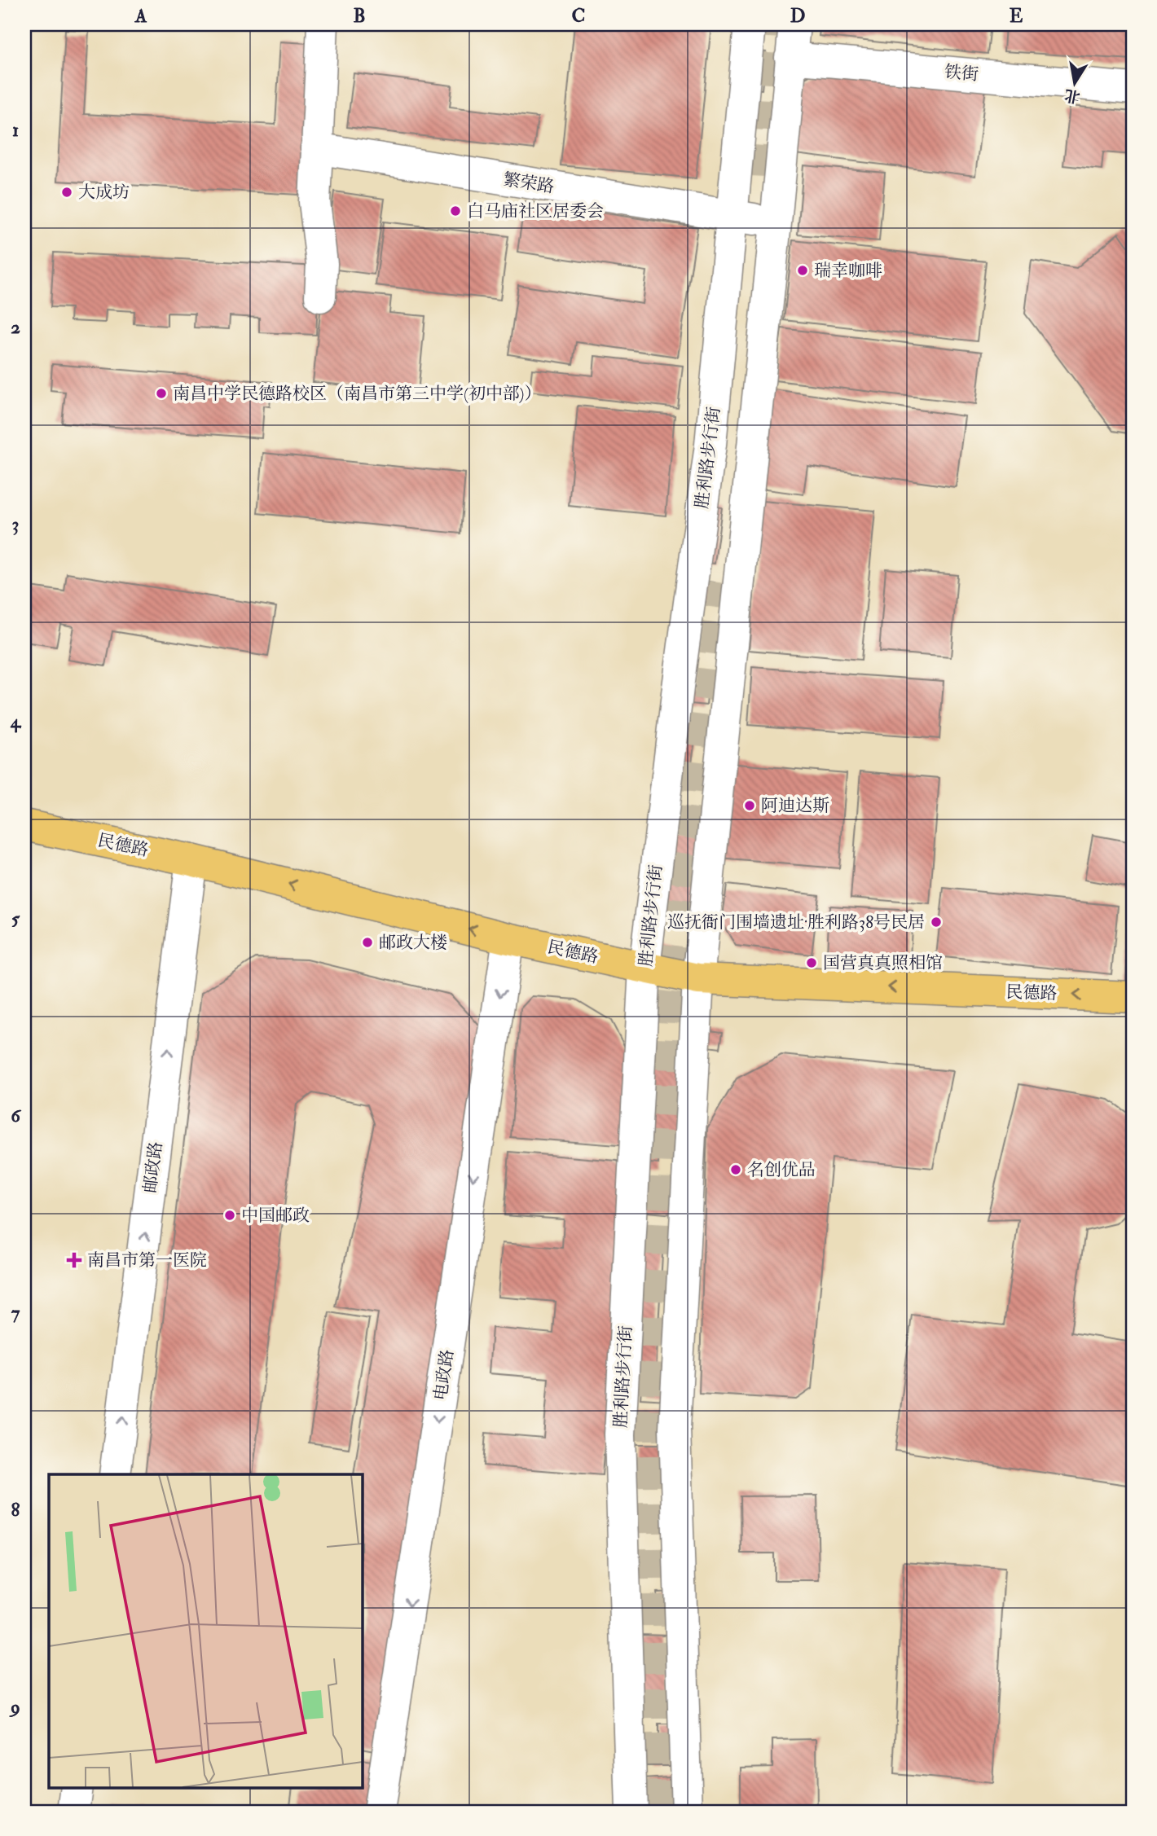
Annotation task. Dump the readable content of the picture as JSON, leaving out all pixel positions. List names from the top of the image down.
{
  "streets": {
    "main road": ["民德路"],
    "street": [
      "铁街",
      "繁荣路",
      "胜利路步行街",
      "邮政路",
      "电政路"
    ]
  },
  "crossings": [
    ["繁荣路", "胜利路步行街"],
    ["胜利路步行街", "民德路"],
    ["民德路", "邮政路"],
    ["民德路", "电政路"]
  ],
  "one_way": ["民德路", "邮政路"],
  "places": {
    "other": [
      "大成坊",
      "白马庙社区居委会",
      "瑞幸咖啡",
      "南昌中学民德路校区（南昌市第三中学(初中部)）",
      "阿迪达斯",
      "巡抚衙门围墙遗址·胜利路38号民居",
      "邮政大楼",
      "国营真真照相馆",
      "名创优品",
      "中国邮政"
    ],
    "health": ["南昌市第一医院"]
  },
  "north": "bottom",
  "grid": {
    "columns": [
      "A",
      "B",
      "C",
      "D",
      "E"
    ],
    "rows": [
      "1",
      "2",
      "3",
      "4",
      "5",
      "6",
      "7",
      "8",
      "9"
    ]
  }
}
